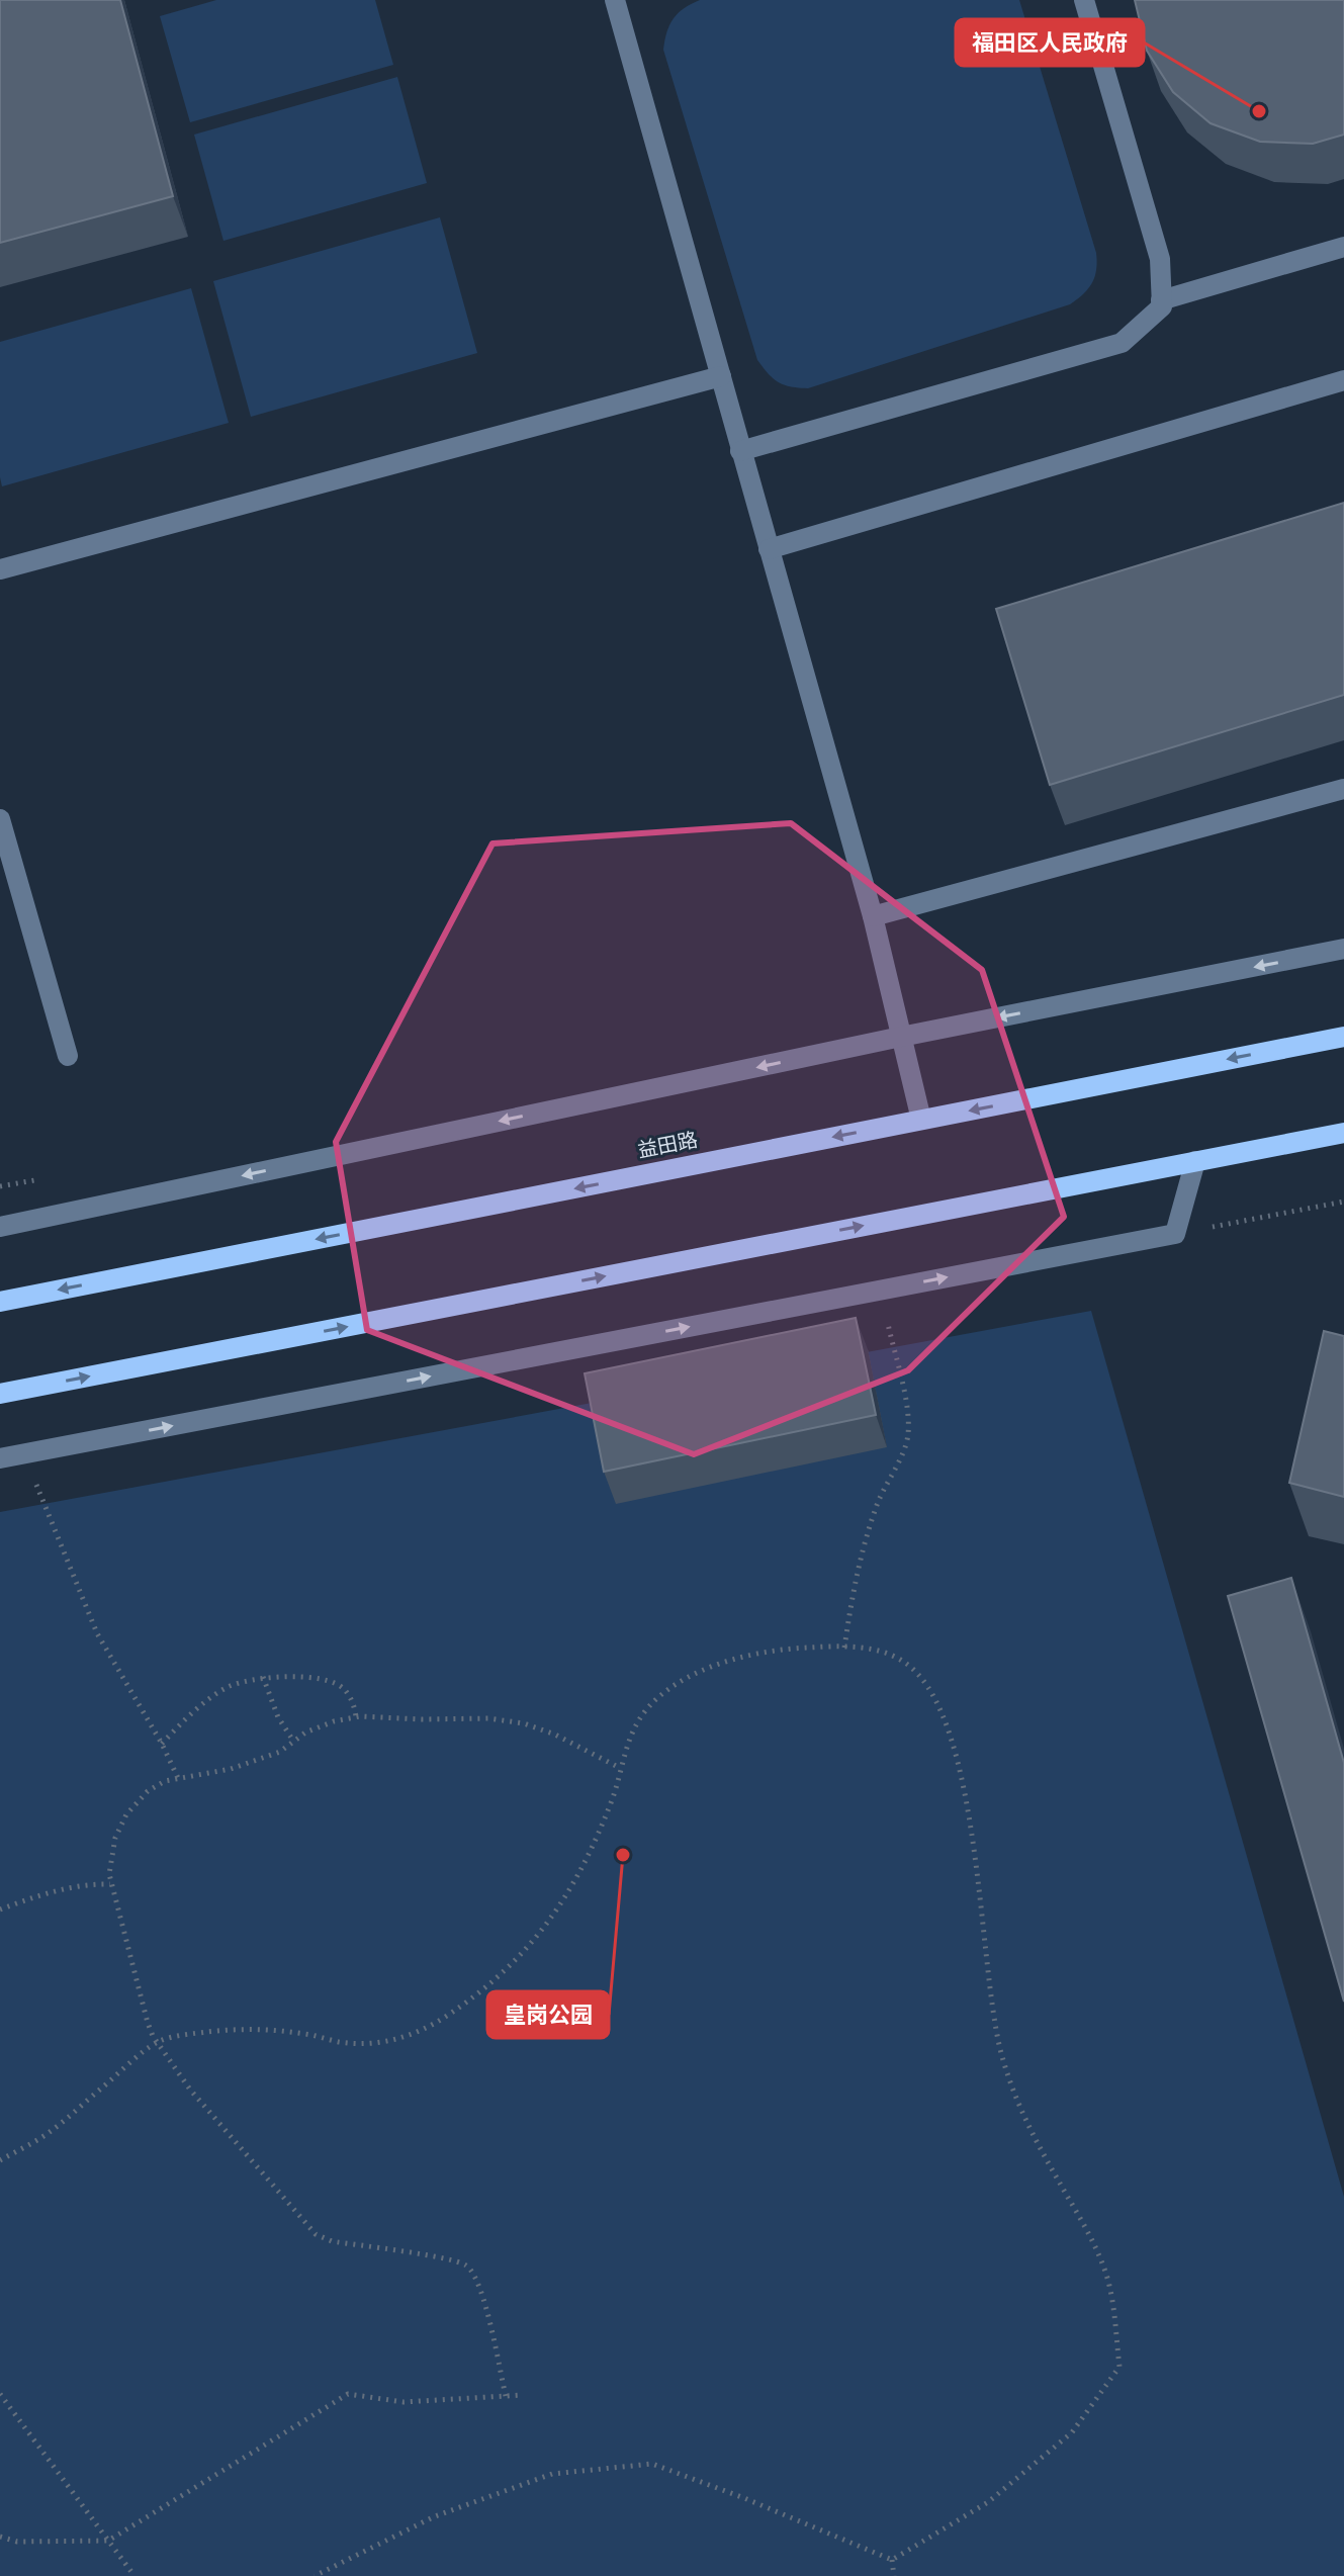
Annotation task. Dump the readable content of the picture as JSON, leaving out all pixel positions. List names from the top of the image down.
{
  "streets": {
    "main road": ["益田路"]
  },
  "places": ["福田区人民政府", "皇岗公园"]
}
